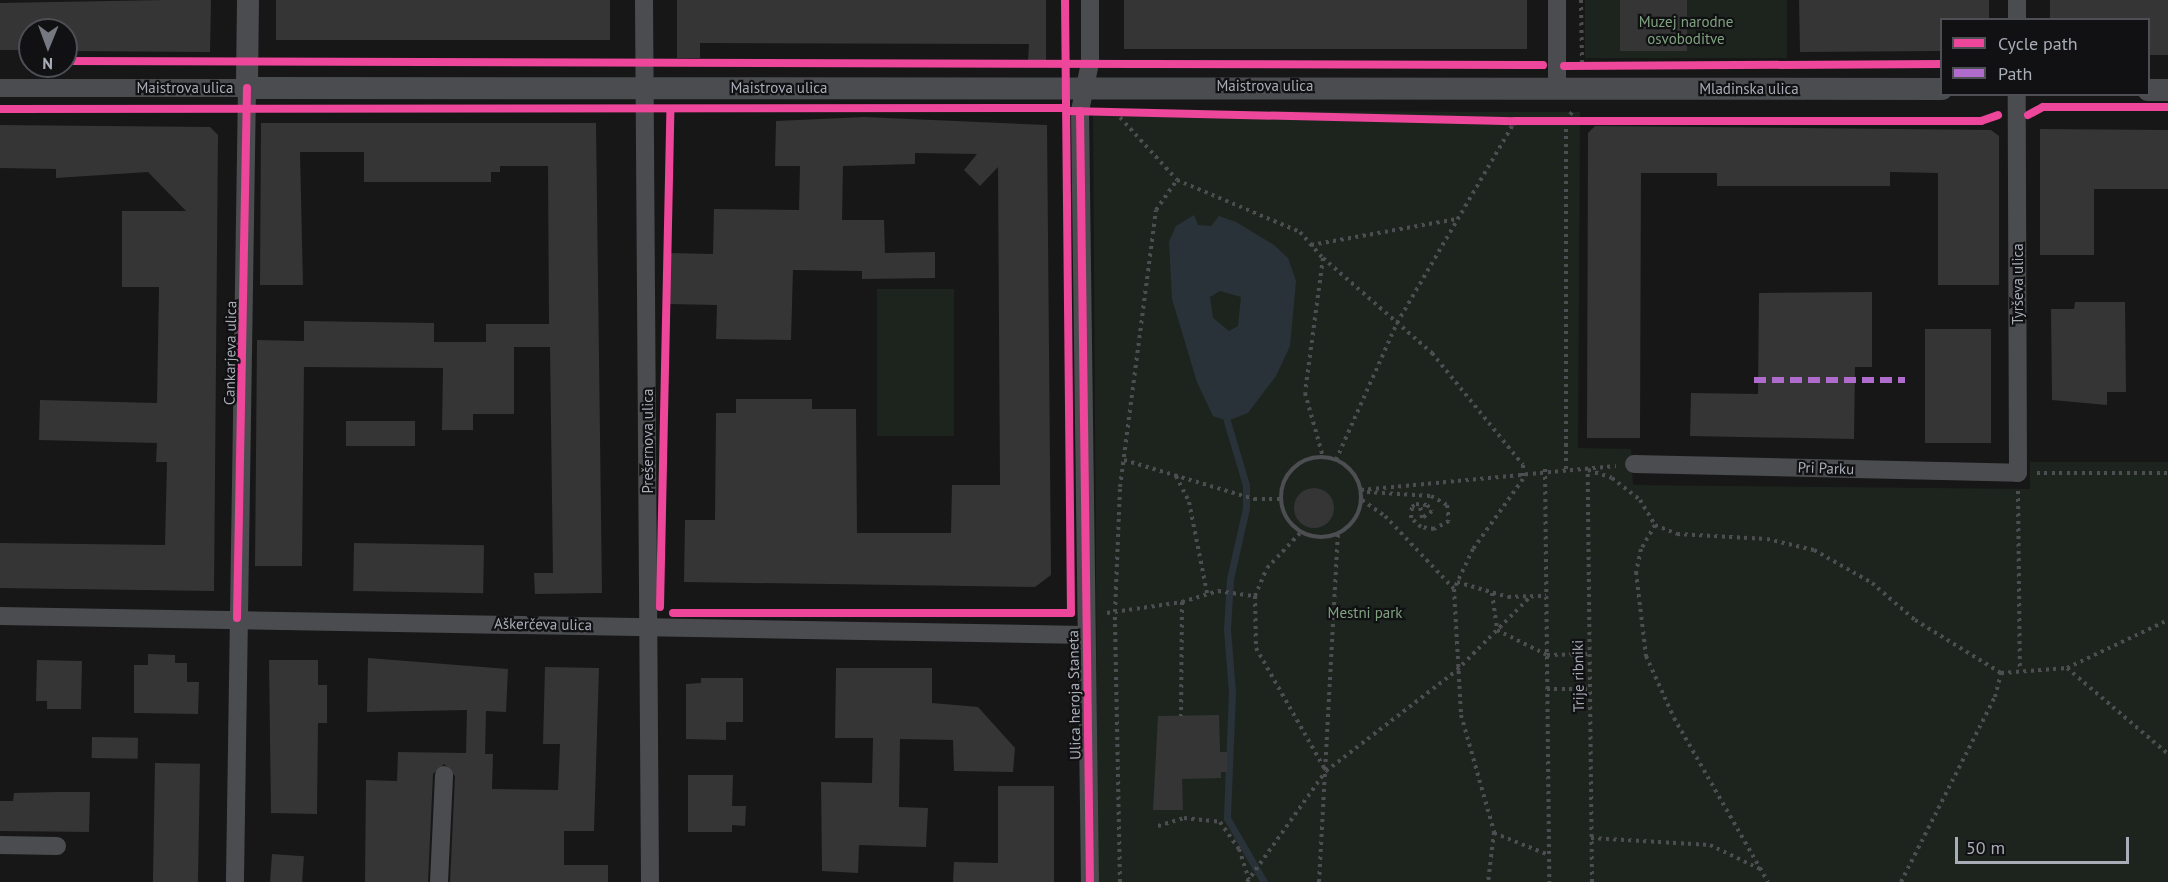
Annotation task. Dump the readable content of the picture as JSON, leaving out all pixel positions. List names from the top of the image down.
{
  "streets": {
    "street": [
      "Maistrova ulica",
      "Mladinska ulica",
      "Tyrševa ulica",
      "Cankarjeva ulica",
      "Prešernova ulica",
      "Pri Parku",
      "Aškerčeva ulica",
      "Ulica heroja Staneta"
    ],
    "path": ["Trije ribniki"]
  },
  "crossings": [
    ["Maistrova ulica", "Mladinska ulica"],
    ["Maistrova ulica", "Cankarjeva ulica"],
    ["Maistrova ulica", "Prešernova ulica"],
    ["Maistrova ulica", "Ulica heroja Staneta"],
    ["Tyrševa ulica", "Pri Parku"],
    ["Cankarjeva ulica", "Aškerčeva ulica"],
    ["Prešernova ulica", "Aškerčeva ulica"],
    ["Aškerčeva ulica", "Ulica heroja Staneta"]
  ],
  "parks": ["Muzej narodne osvoboditve", "Mestni park"],
  "legend": ["Cycle path", "Path"],
  "scale_bar": "50 m",
  "north": "bottom"
}
